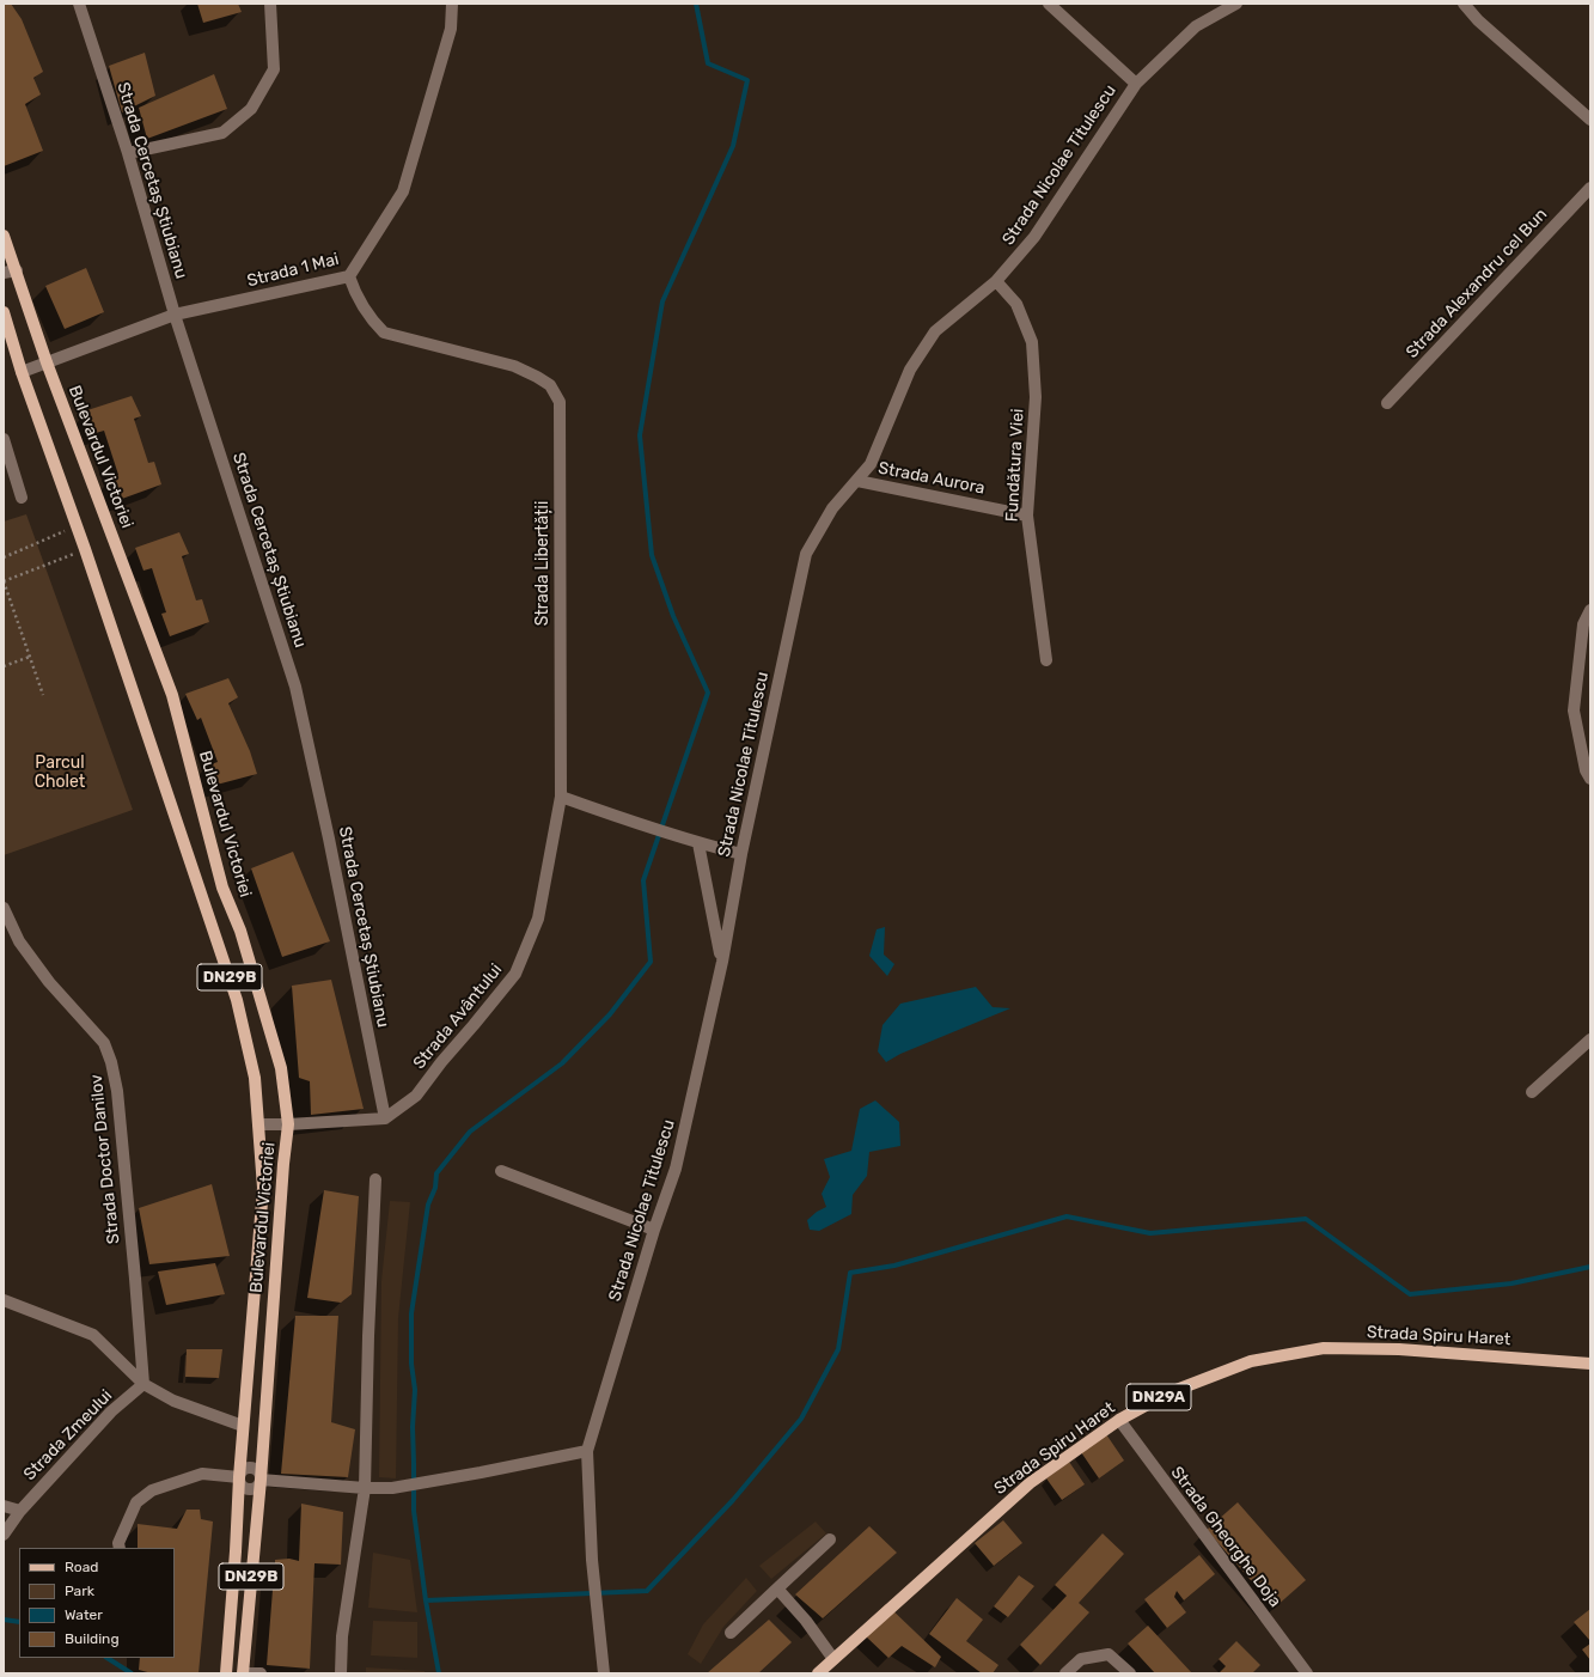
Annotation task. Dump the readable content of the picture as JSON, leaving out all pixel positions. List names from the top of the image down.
{
  "streets": {
    "main road": [
      "Bulevardul Victoriei",
      "DN29B",
      "Strada Spiru Haret",
      "DN29A"
    ],
    "street": [
      "Strada Nicolae Titulescu",
      "Strada Cercetaș Știubianu",
      "Strada 1 Mai",
      "Strada Alexandru cel Bun",
      "Fundătura Viei",
      "Strada Aurora",
      "Strada Libertății",
      "Strada Avântului",
      "Strada Doctor Danilov",
      "Strada Zmeului",
      "Strada Gheorghe Doja"
    ]
  },
  "crossings": [
    ["Strada Nicolae Titulescu", "Fundătura Viei"],
    ["Strada Nicolae Titulescu", "Strada Aurora"],
    ["Strada Cercetaș Știubianu", "Strada 1 Mai"],
    ["Strada Cercetaș Știubianu", "Strada Avântului"],
    ["Strada 1 Mai", "Bulevardul Victoriei"],
    ["Strada 1 Mai", "Strada Libertății"],
    ["Fundătura Viei", "Strada Aurora"],
    ["Strada Libertății", "Strada Avântului"],
    ["Strada Doctor Danilov", "Strada Zmeului"],
    ["Strada Spiru Haret", "Strada Gheorghe Doja"]
  ],
  "parks": ["Parcul Cholet"],
  "legend": [
    "Road",
    "Park",
    "Water",
    "Building"
  ]
}
